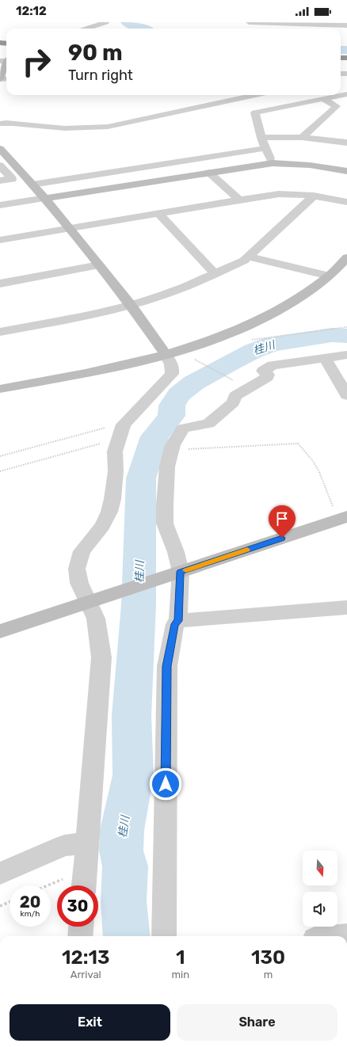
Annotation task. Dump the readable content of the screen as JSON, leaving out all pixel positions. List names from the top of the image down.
{
  "water": ["桂川"],
  "north": "bottom",
  "page": {
    "status": "12:12",
    "turn": ["90 m", "Turn right"],
    "speed": "20 km/h",
    "limit": "30",
    "eta": [
      "12:13",
      "Arrival",
      "1",
      "min",
      "130",
      "m"
    ],
    "buttons": ["Exit", "Share"]
  }
}
